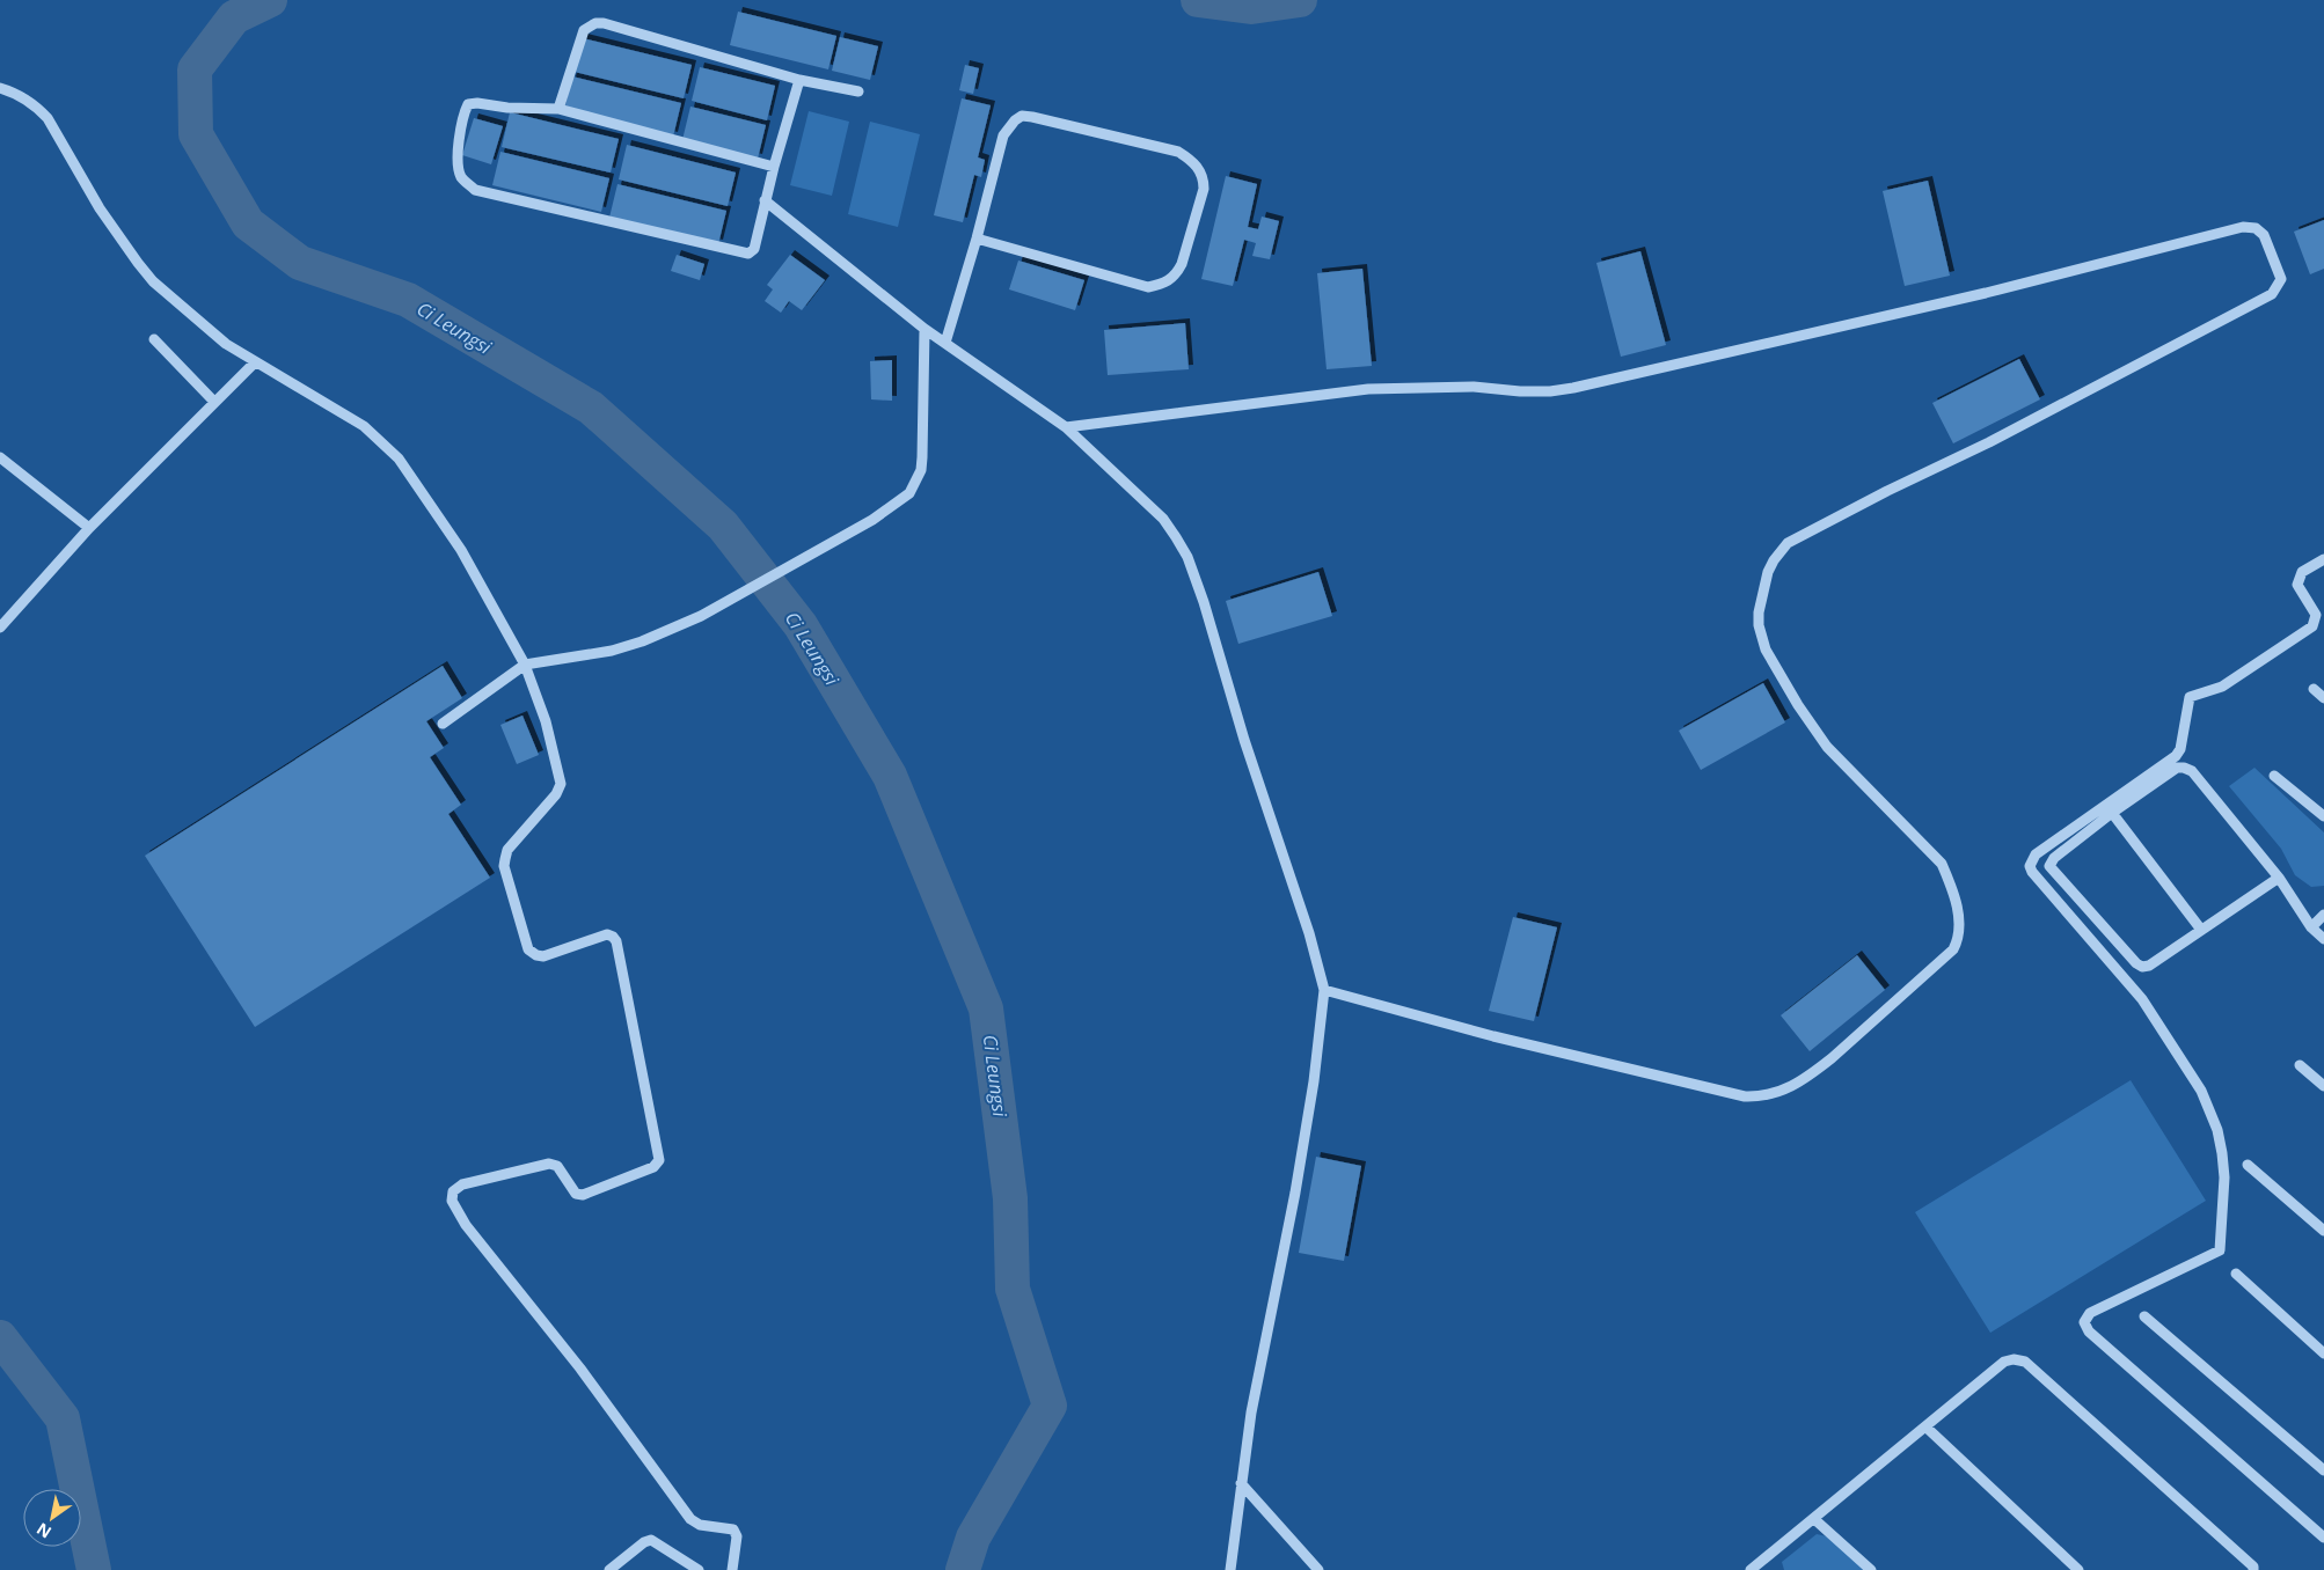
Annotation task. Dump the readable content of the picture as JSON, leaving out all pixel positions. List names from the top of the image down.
{
  "water": ["Ci Leungsi"],
  "north": "bottom left"
}
